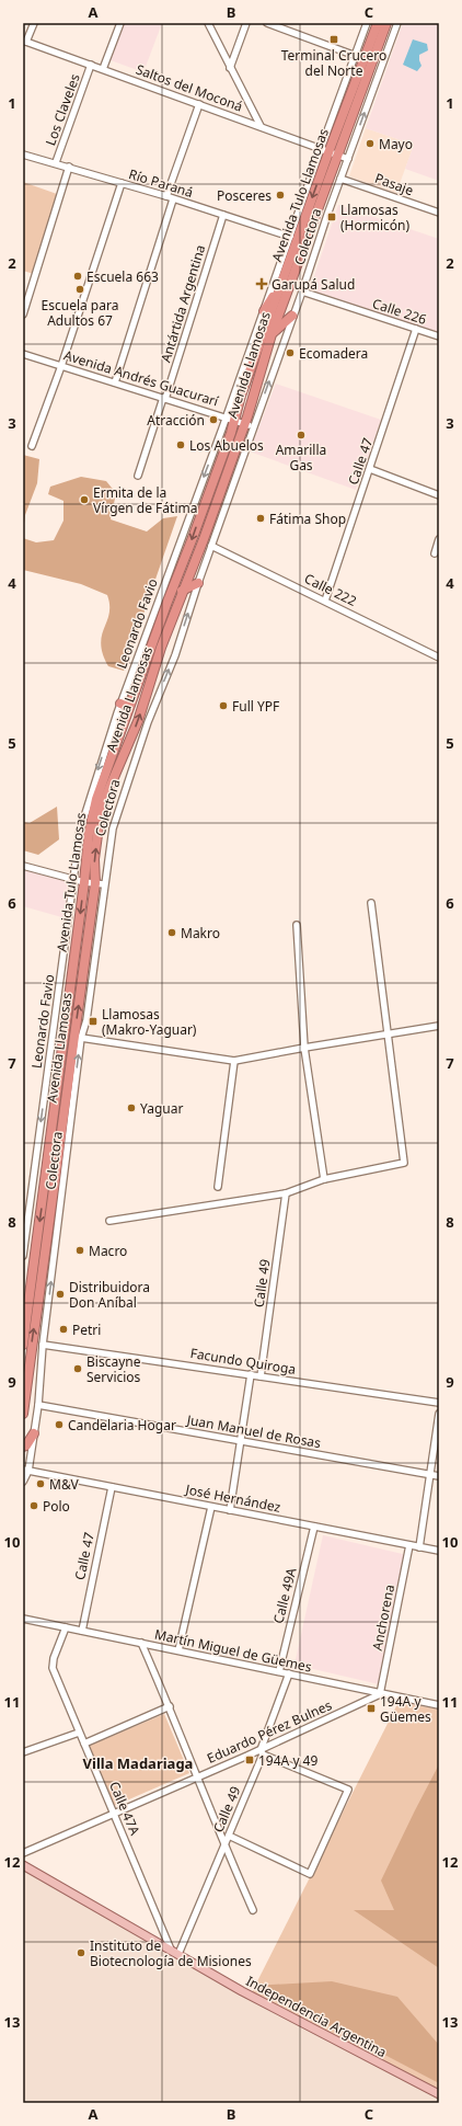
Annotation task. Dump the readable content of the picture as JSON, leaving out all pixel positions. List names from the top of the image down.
{
  "streets": {
    "highway": ["Avenida Tulo Llamosas", "Avenida Llamosas"],
    "main road": ["Independencia Argentina"],
    "street": [
      "Saltos del Moconá",
      "Los Claveles",
      "Río Paraná",
      "Pasaje",
      "Colectora",
      "Antártida Argentina",
      "Calle 226",
      "Avenida Andrés Guacurarí",
      "Calle 47",
      "Calle 222",
      "Leonardo Favio",
      "Calle 49",
      "Facundo Quiroga",
      "Juan Manuel de Rosas",
      "José Hernández",
      "Calle 49A",
      "Anchorena",
      "Martín Miguel de Güemes",
      "Eduardo Pérez Bulnes",
      "Calle 47A"
    ]
  },
  "crossings": [
    ["Saltos del Moconá", "Los Claveles"],
    ["Saltos del Moconá", "Avenida Tulo Llamosas"],
    ["Saltos del Moconá", "Colectora"],
    ["Saltos del Moconá", "Avenida Llamosas"],
    ["Saltos del Moconá", "Leonardo Favio"],
    ["Los Claveles", "Río Paraná"],
    ["Río Paraná", "Antártida Argentina"],
    ["Río Paraná", "Leonardo Favio"],
    ["Pasaje", "Colectora"],
    ["Avenida Tulo Llamosas", "Avenida Llamosas"],
    ["Avenida Tulo Llamosas", "Avenida Andrés Guacurarí"],
    ["Avenida Tulo Llamosas", "Leonardo Favio"],
    ["Colectora", "Calle 226"],
    ["Colectora", "Avenida Llamosas"],
    ["Colectora", "Avenida Andrés Guacurarí"],
    ["Colectora", "Calle 222"],
    ["Colectora", "Facundo Quiroga"],
    ["Colectora", "Juan Manuel de Rosas"],
    ["Colectora", "José Hernández"],
    ["Antártida Argentina", "Avenida Andrés Guacurarí"],
    ["Calle 226", "Calle 47"],
    ["Avenida Llamosas", "Avenida Andrés Guacurarí"],
    ["Avenida Llamosas", "Leonardo Favio"],
    ["Avenida Andrés Guacurarí", "Leonardo Favio"],
    ["Calle 47", "Calle 222"],
    ["Calle 47", "José Hernández"],
    ["Calle 47", "Martín Miguel de Güemes"],
    ["Calle 49", "Facundo Quiroga"],
    ["Calle 49", "Martín Miguel de Güemes"],
    ["Calle 49", "Eduardo Pérez Bulnes"],
    ["Calle 49", "Independencia Argentina"],
    ["José Hernández", "Calle 49A"],
    ["José Hernández", "Anchorena"],
    ["Calle 49A", "Martín Miguel de Güemes"],
    ["Anchorena", "Martín Miguel de Güemes"],
    ["Anchorena", "Eduardo Pérez Bulnes"],
    ["Martín Miguel de Güemes", "Eduardo Pérez Bulnes"],
    ["Martín Miguel de Güemes", "Calle 47A"],
    ["Eduardo Pérez Bulnes", "Calle 47A"],
    ["Calle 47A", "Independencia Argentina"]
  ],
  "one_way": [
    "Avenida Tulo Llamosas",
    "Colectora",
    "Avenida Llamosas",
    "Leonardo Favio"
  ],
  "districts": ["Villa Madariaga"],
  "places": {
    "transit": [
      "Terminal Crucero del Norte",
      "Llamosas (Hormicón)",
      "Llamosas (Makro-Yaguar)",
      "194A y Güemes",
      "194A y 49"
    ],
    "other": [
      "Mayo",
      "Posceres",
      "Escuela 663",
      "Escuela para Adultos 67",
      "Ecomadera",
      "Atracción",
      "Amarilla Gas",
      "Los Abuelos",
      "Ermita de la Vírgen de Fátima",
      "Fátima Shop",
      "Full YPF",
      "Makro",
      "Yaguar",
      "Macro",
      "Distribuidora Don Aníbal",
      "Petri",
      "Biscayne Servicios",
      "Candelaria Hogar",
      "M&V",
      "Polo",
      "Instituto de Biotecnología de Misiones"
    ],
    "health": ["Garupá Salud"]
  },
  "grid": {
    "columns": ["A", "B", "C"],
    "rows": [
      "1",
      "2",
      "3",
      "4",
      "5",
      "6",
      "7",
      "8",
      "9",
      "10",
      "11",
      "12",
      "13"
    ]
  }
}
